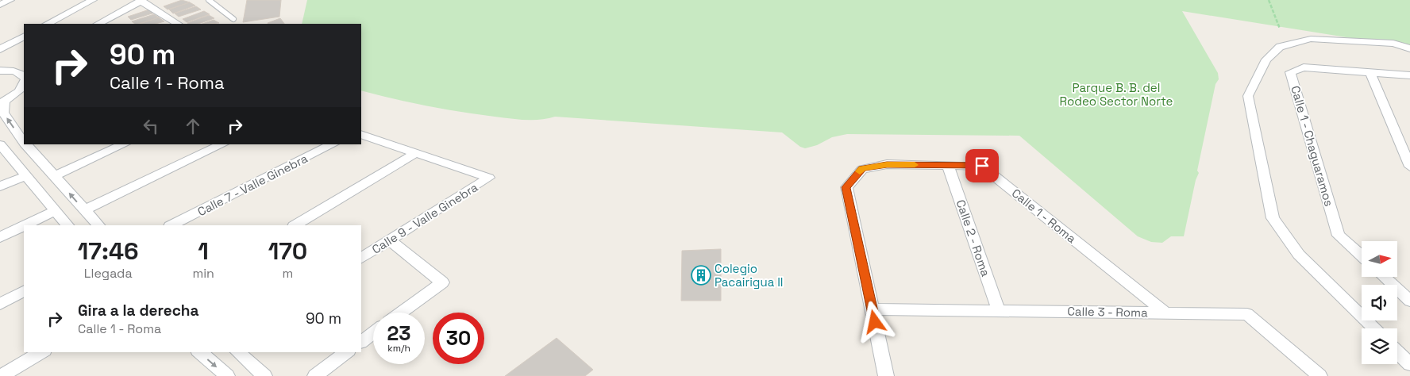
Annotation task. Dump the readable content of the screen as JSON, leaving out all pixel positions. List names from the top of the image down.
{
  "streets": {
    "street": [
      "Calle 1 - Chaguaramos",
      "Calle 7 - Valle Ginebra",
      "Calle 1 - Roma",
      "Calle 9 - Valle Ginebra",
      "Calle 2 - Roma",
      "Calle 3 - Roma"
    ]
  },
  "crossings": [
    ["Calle 1 - Roma", "Calle 2 - Roma"],
    ["Calle 1 - Roma", "Calle 3 - Roma"],
    ["Calle 2 - Roma", "Calle 3 - Roma"]
  ],
  "parks": ["Parque B. B. del Rodeo Sector Norte"],
  "places": {
    "building": ["Colegio Pacairigua II"]
  },
  "north": "right",
  "page": {
    "turn": ["90 m", "Calle 1 - Roma"],
    "eta": [
      "17:46",
      "Llegada",
      "1",
      "min",
      "170",
      "m"
    ],
    "list": [
      {
        "name": "Gira a la derecha",
        "note": "Calle 1 - Roma",
        "value": "90 m"
      }
    ],
    "speed": "23 km/h",
    "limit": "30"
  }
}
